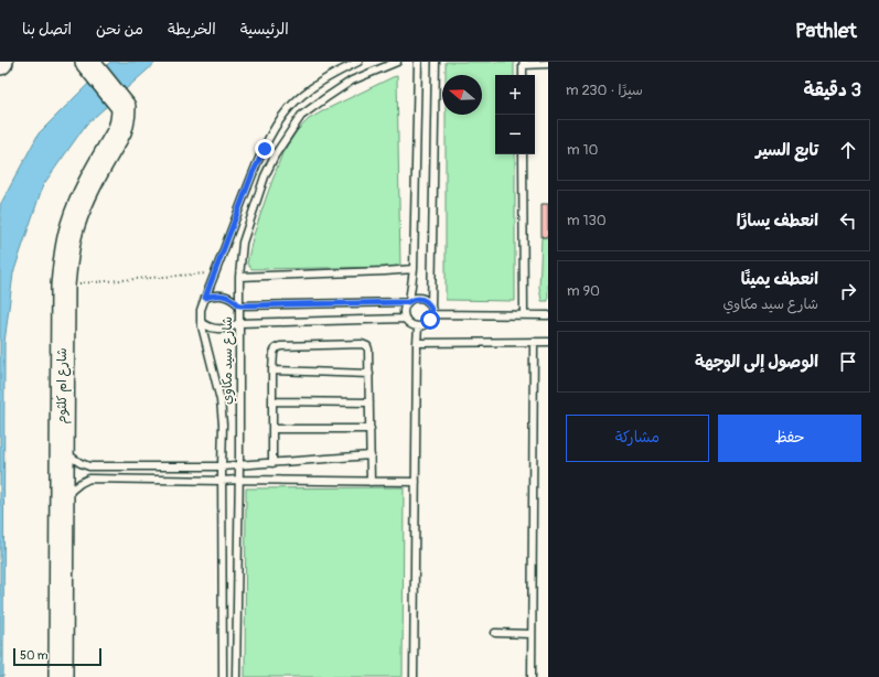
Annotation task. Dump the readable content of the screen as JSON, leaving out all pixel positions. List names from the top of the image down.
{
  "streets": {
    "highway": ["شارع ام كلثوم"],
    "lane": ["شارع سيد مكاوي"]
  },
  "scale_bar": "50 m",
  "north": "left",
  "page": {
    "header": "Pathlet",
    "nav": [
      "الرئيسية",
      "الخريطة",
      "من نحن",
      "اتصل بنا"
    ],
    "heading": ["3 دقيقة", "سيرًا · 230 m"],
    "map_buttons": ["+", "−"],
    "list": [
      ["تابع السير", "10 m"],
      ["انعطف يسارًا", "130 m"],
      ["انعطف يمينًا", "شارع سيد مكاوي", "90 m"],
      "الوصول إلى الوجهة"
    ],
    "buttons": ["حفظ", "مشاركة"],
    "scale": "50 m"
  }
}
